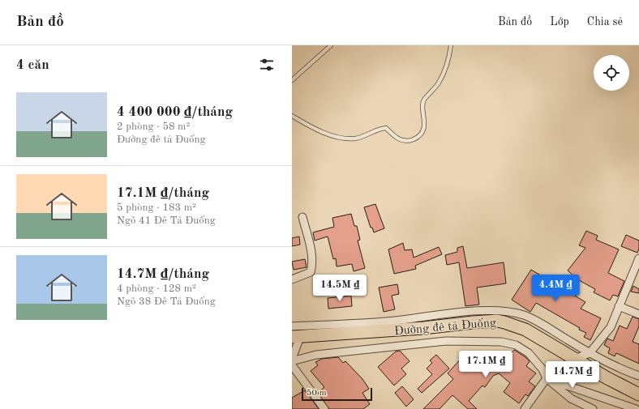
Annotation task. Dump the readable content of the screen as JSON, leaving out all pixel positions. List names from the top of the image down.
{
  "streets": {
    "main road": ["Đường đê tả Đuống"]
  },
  "scale_bar": "50 m",
  "page": {
    "header": "Bản đồ",
    "nav": ["Bản đồ", "Lớp", "Chia sẻ"],
    "heading": "4 căn",
    "list": [
      {
        "name": "4 400 000 ₫/tháng",
        "note": "2 phòng · 58 m² · Đường đê tả Đuống"
      },
      {
        "name": "17.1M ₫/tháng",
        "note": "5 phòng · 183 m² · Ngõ 41 Đê Tả Đuống"
      },
      {
        "name": "14.7M ₫/tháng",
        "note": "4 phòng · 128 m² · Ngõ 38 Đê Tả Đuống"
      }
    ],
    "price": [
      "14.5M ₫",
      "4.4M ₫",
      "17.1M ₫",
      "14.7M ₫"
    ],
    "scale": "50 m"
  }
}
